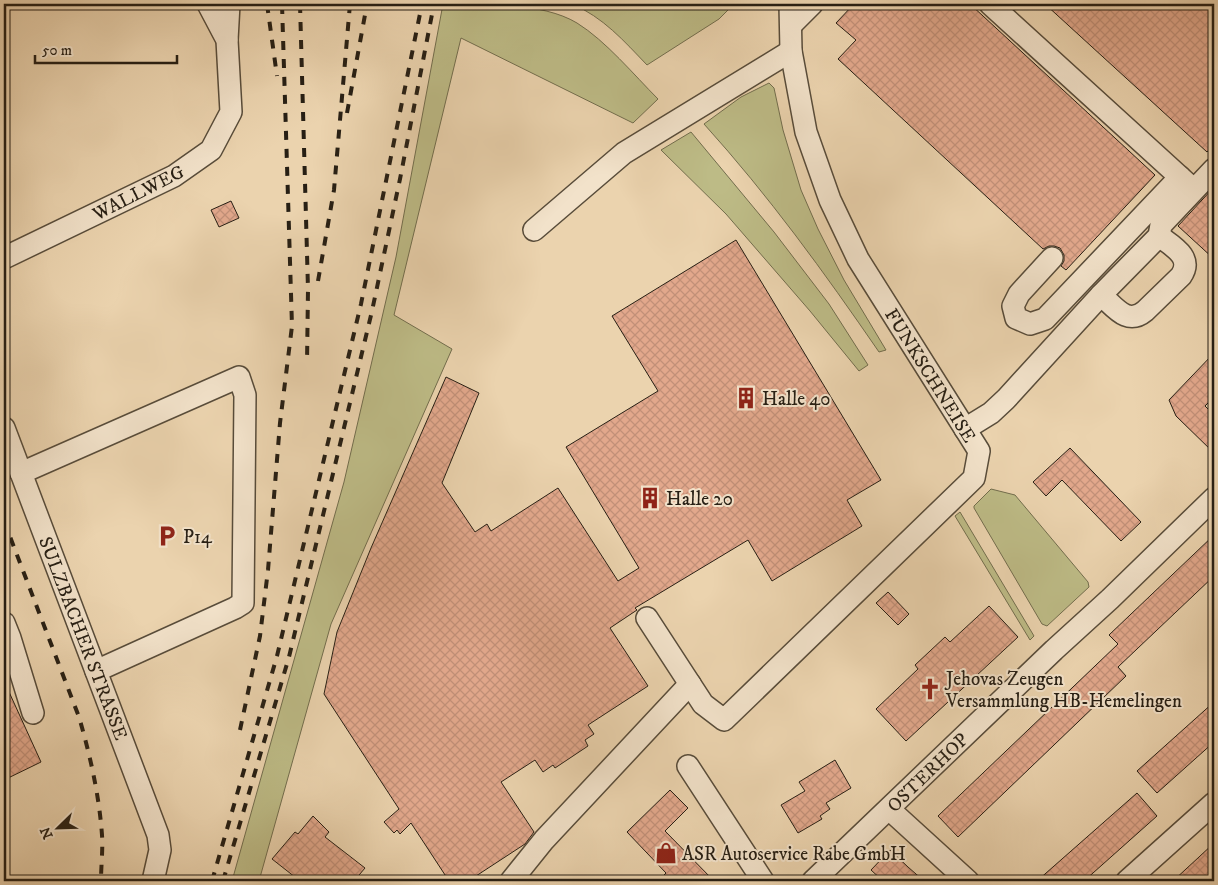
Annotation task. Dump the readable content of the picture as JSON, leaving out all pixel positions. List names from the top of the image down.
{
  "streets": {
    "street": [
      "WALLWEG",
      "FUNKSCHNEISE",
      "SULZBACHER STRASSE",
      "OSTERHOP"
    ]
  },
  "places": {
    "building": ["Halle 40", "Halle 20"],
    "parking": ["P14"],
    "church": ["Jehovas Zeugen Versammlung HB-Hemelingen"],
    "shop": ["ASR Autoservice Rabe GmbH"]
  },
  "scale_bar": "50 m",
  "north": "bottom left"
}
